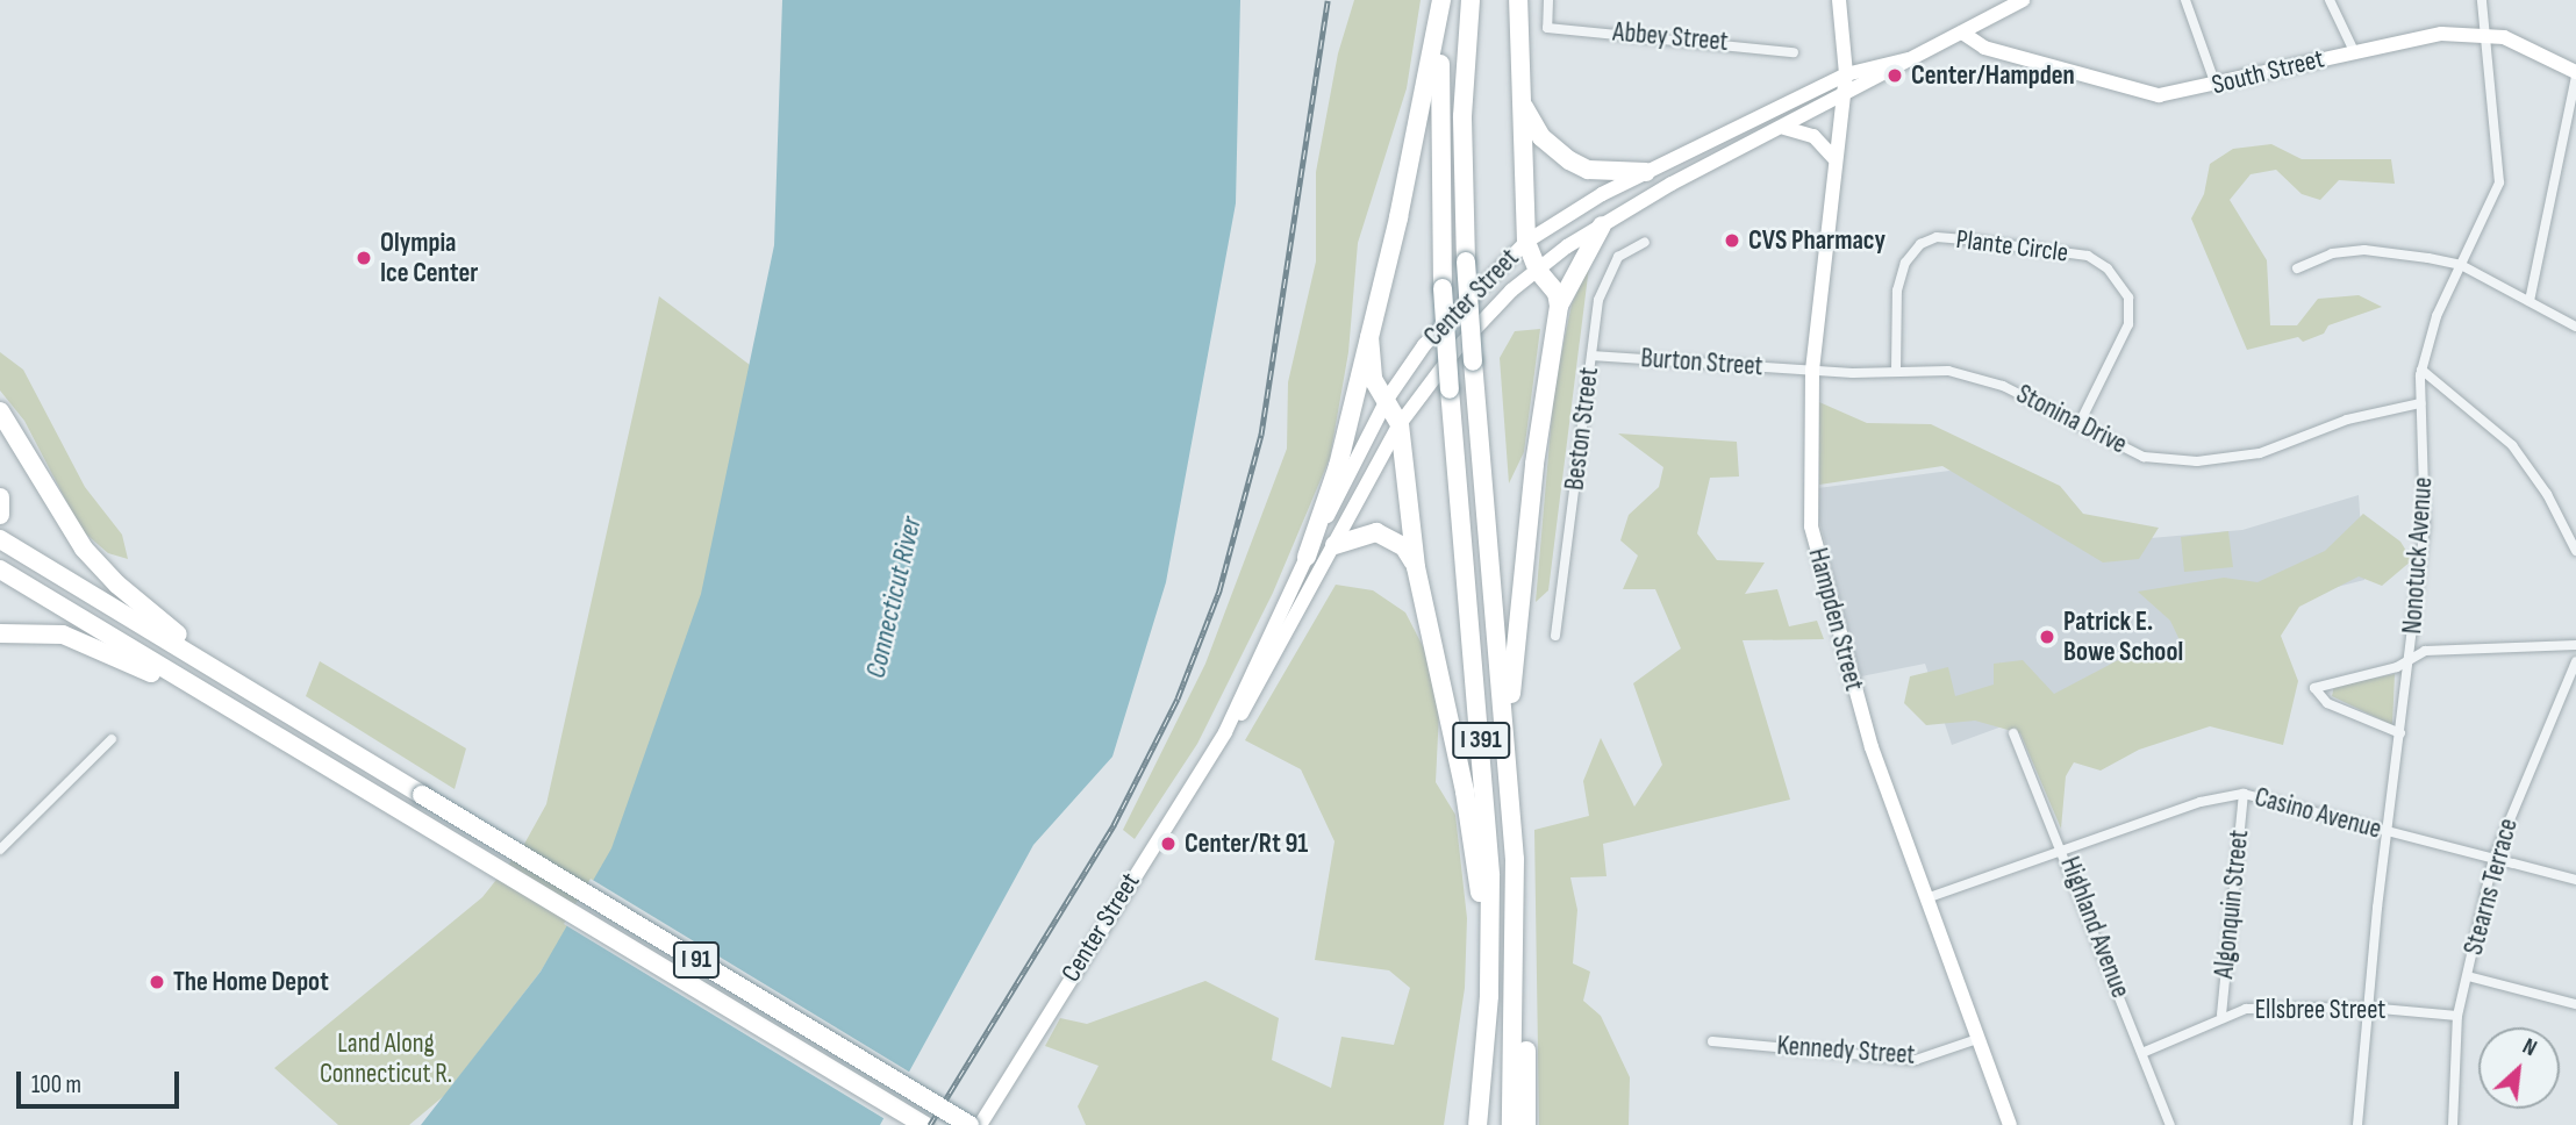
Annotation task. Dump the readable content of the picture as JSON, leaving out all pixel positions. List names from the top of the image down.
{
  "streets": {
    "highway": ["I 391", "I 91"],
    "main road": ["South Street", "Center Street", "Hampden Street"],
    "street": [
      "Abbey Street",
      "Plante Circle",
      "Burton Street",
      "Stonina Drive",
      "Beston Street",
      "Nonotuck Avenue",
      "Casino Avenue",
      "Stearns Terrace",
      "Algonquin Street",
      "Highland Avenue",
      "Ellsbree Street",
      "Kennedy Street"
    ]
  },
  "crossings": [
    ["South Street", "Center Street"],
    ["South Street", "Nonotuck Avenue"],
    ["Plante Circle", "Stonina Drive"],
    ["Center Street", "Hampden Street"],
    ["Burton Street", "Stonina Drive"],
    ["Burton Street", "Beston Street"],
    ["Burton Street", "Hampden Street"],
    ["Stonina Drive", "Nonotuck Avenue"],
    ["Stonina Drive", "Hampden Street"],
    ["Nonotuck Avenue", "Casino Avenue"],
    ["Nonotuck Avenue", "Ellsbree Street"],
    ["Hampden Street", "Casino Avenue"],
    ["Hampden Street", "Kennedy Street"],
    ["Casino Avenue", "Stearns Terrace"],
    ["Casino Avenue", "Algonquin Street"],
    ["Casino Avenue", "Highland Avenue"],
    ["Stearns Terrace", "Ellsbree Street"],
    ["Algonquin Street", "Ellsbree Street"],
    ["Highland Avenue", "Ellsbree Street"]
  ],
  "water": ["Connecticut River"],
  "parks": ["Land Along Connecticut R."],
  "places": [
    "Center/Hampden",
    "CVS Pharmacy",
    "Olympia Ice Center",
    "Patrick E. Bowe School",
    "Center/Rt 91",
    "The Home Depot"
  ],
  "scale_bar": "100 m",
  "north": "top right"
}
